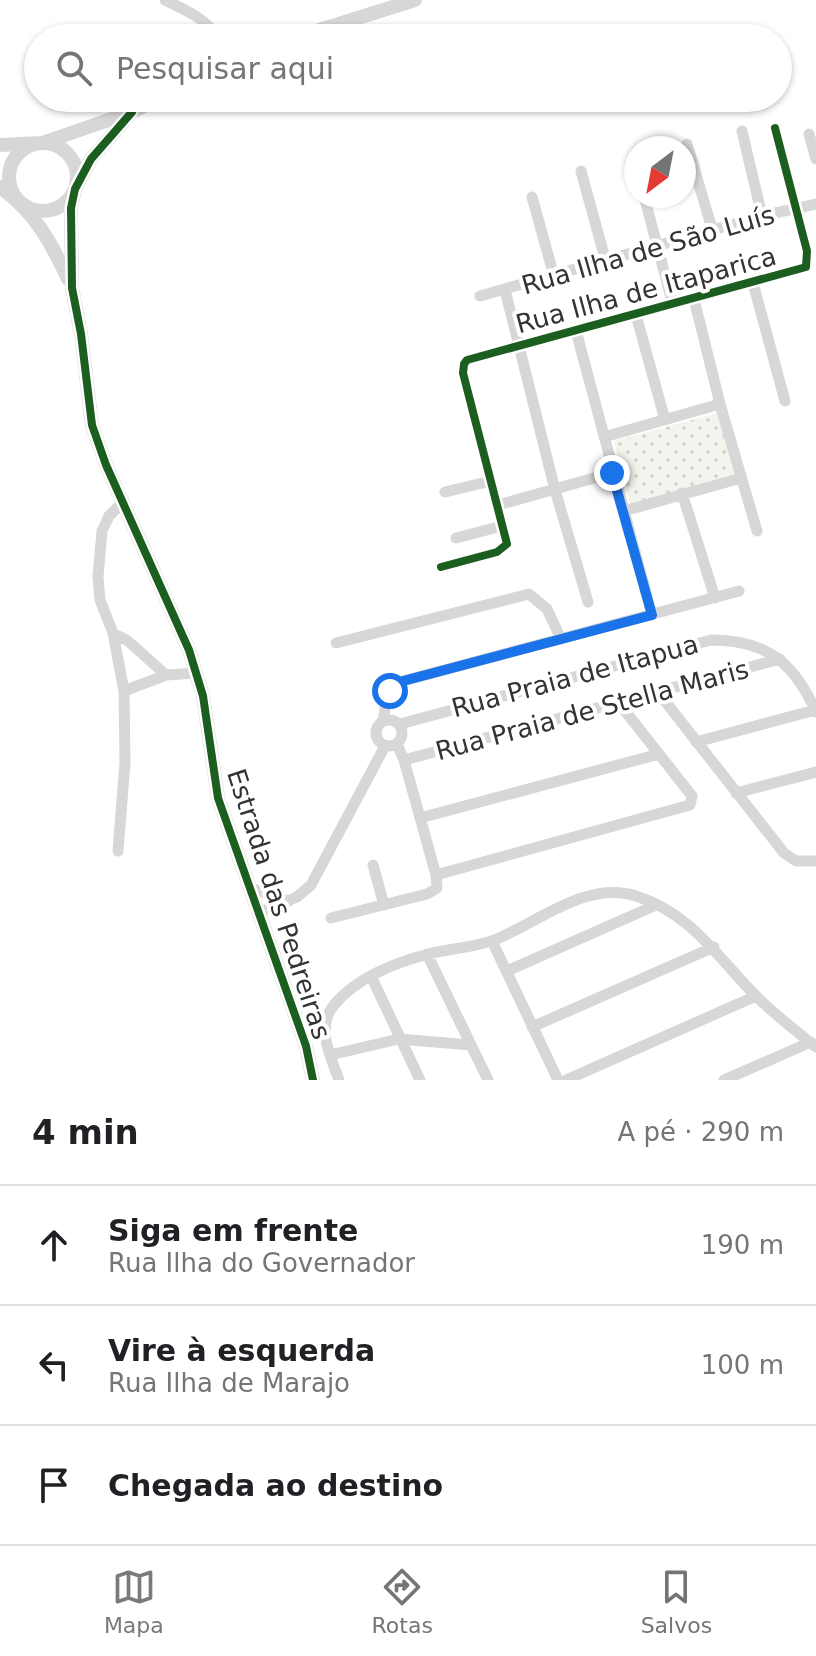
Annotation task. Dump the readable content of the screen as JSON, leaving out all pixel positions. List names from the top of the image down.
{
  "streets": {
    "street": [
      "Rua Ilha de São Luís",
      "Rua Ilha de Itaparica",
      "Rua Praia de Itapua",
      "Rua Praia de Stella Maris",
      "Estrada das Pedreiras"
    ]
  },
  "crossings": [
    ["Rua Ilha de São Luís", "Rua Ilha de Itaparica"],
    ["Rua Praia de Itapua", "Rua Praia de Stella Maris"]
  ],
  "north": "bottom left",
  "page": {
    "search": "Pesquisar aqui",
    "heading": ["4 min", "A pé · 290 m"],
    "list": [
      ["Siga em frente", "Rua Ilha do Governador", "190 m"],
      ["Vire à esquerda", "Rua Ilha de Marajo", "100 m"],
      "Chegada ao destino"
    ],
    "nav": ["Mapa", "Rotas", "Salvos"]
  }
}
